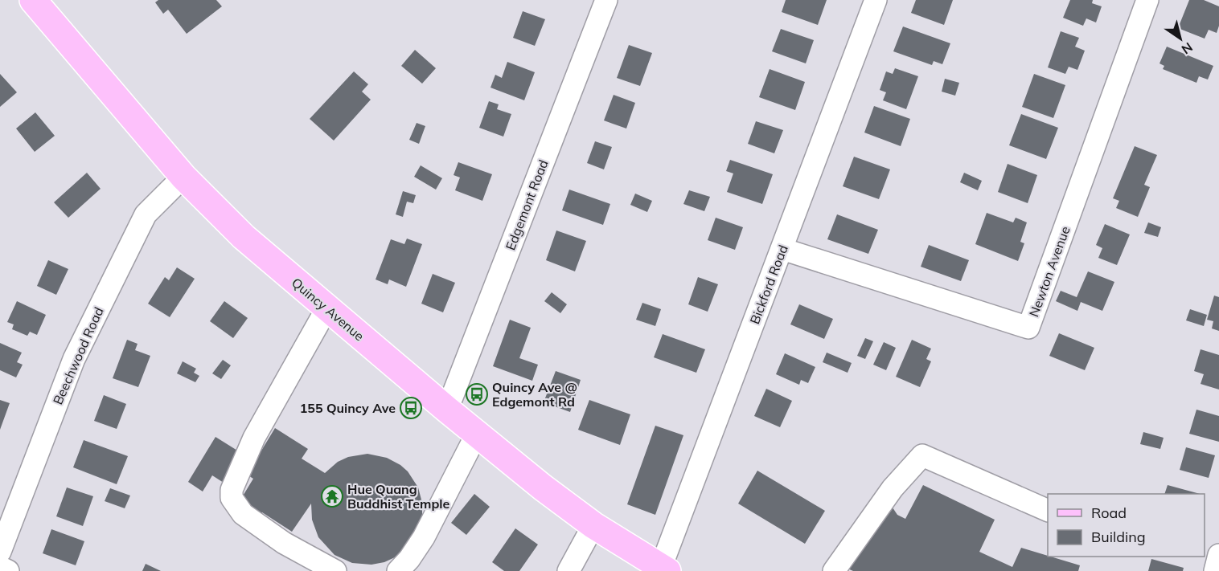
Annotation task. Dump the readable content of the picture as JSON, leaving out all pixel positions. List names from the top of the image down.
{
  "streets": {
    "main road": ["Quincy Avenue"],
    "street": [
      "Edgemont Road",
      "Newton Avenue",
      "Bickford Road",
      "Beechwood Road"
    ]
  },
  "crossings": [
    ["Edgemont Road", "Quincy Avenue"],
    ["Newton Avenue", "Bickford Road"],
    ["Bickford Road", "Quincy Avenue"],
    ["Quincy Avenue", "Beechwood Road"]
  ],
  "places": {
    "bus stop": ["Quincy Ave @ Edgemont Rd", "155 Quincy Ave"],
    "temple": ["Hue Quang Buddhist Temple"]
  },
  "legend": ["Road", "Building"],
  "north": "bottom right"
}
